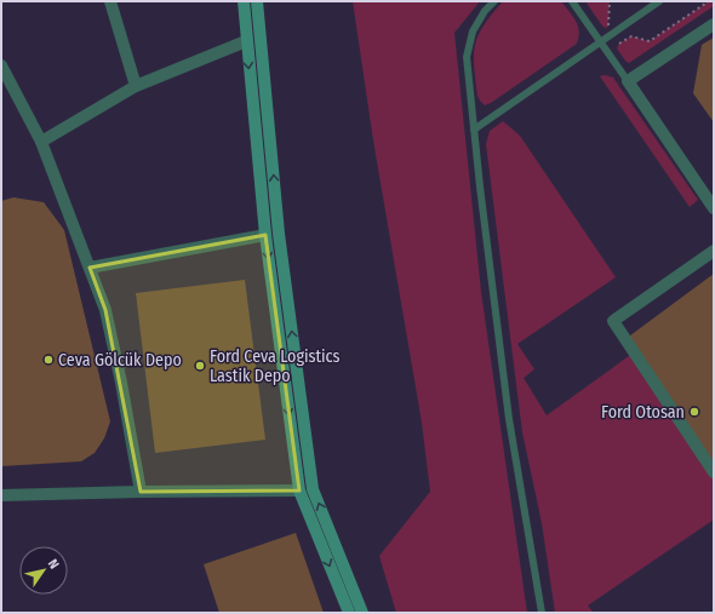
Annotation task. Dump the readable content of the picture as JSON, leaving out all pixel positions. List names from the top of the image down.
{
  "places": ["Ceva Gölcük Depo", "Ford Ceva Logistics Lastik Depo", "Ford Otosan"],
  "north": "top right"
}
